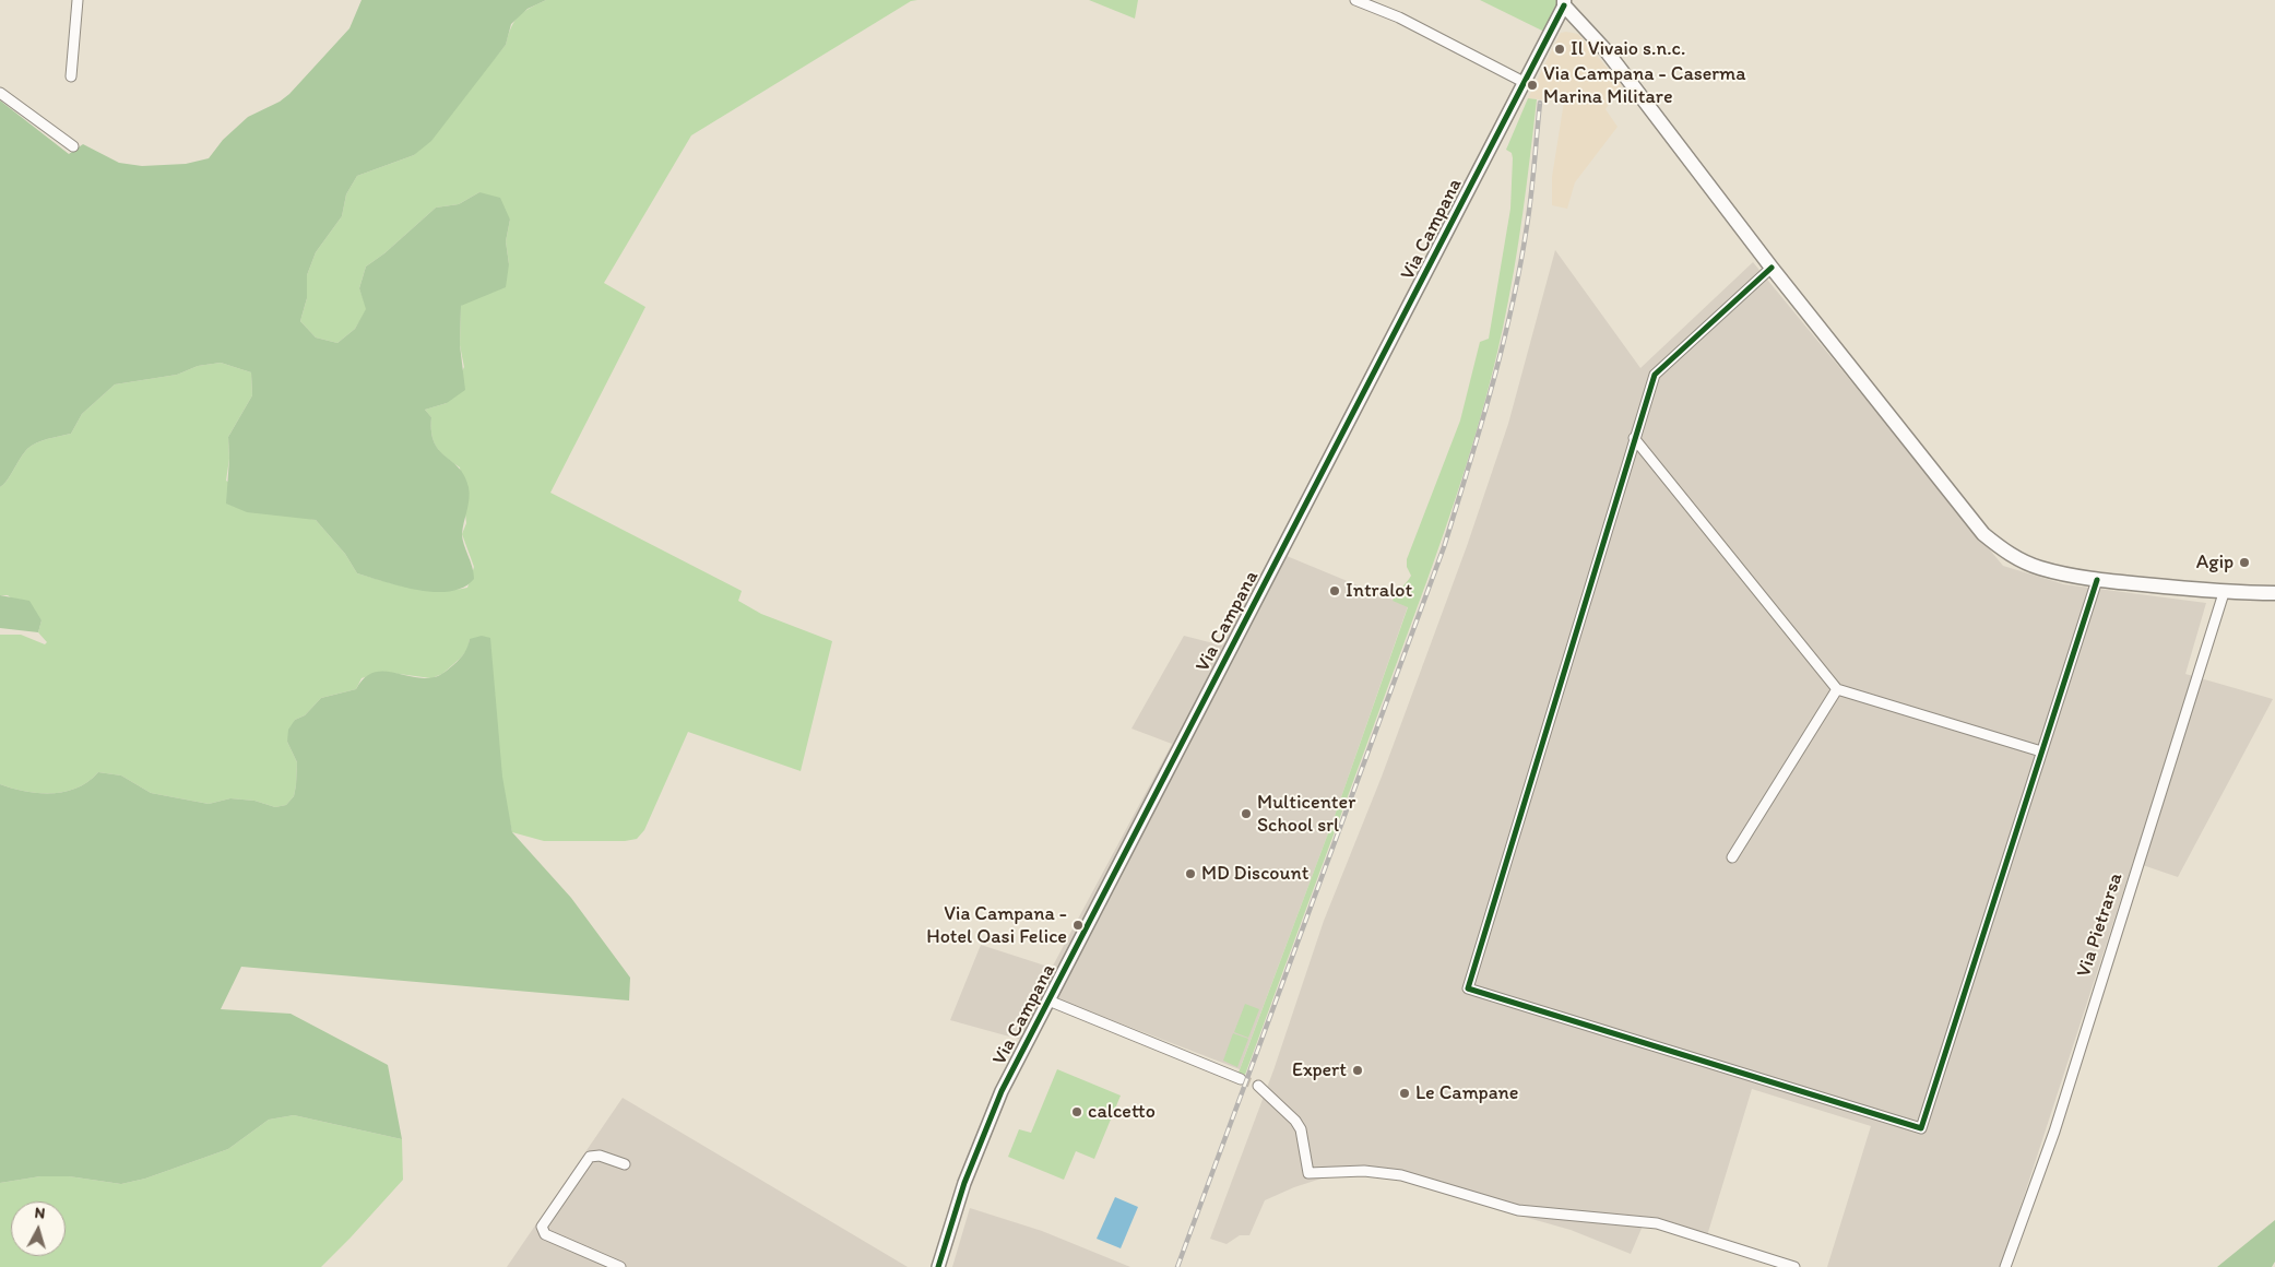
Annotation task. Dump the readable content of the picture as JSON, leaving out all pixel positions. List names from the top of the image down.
{
  "streets": {
    "street": ["Via Campana", "Via Pietrarsa"]
  },
  "places": [
    "Il Vivaio s.n.c.",
    "Via Campana - Caserma Marina Militare",
    "Agip",
    "Intralot",
    "Multicenter School srl",
    "MD Discount",
    "Via Campana - Hotel Oasi Felice",
    "Expert",
    "Le Campane",
    "calcetto"
  ],
  "north": "top"
}
